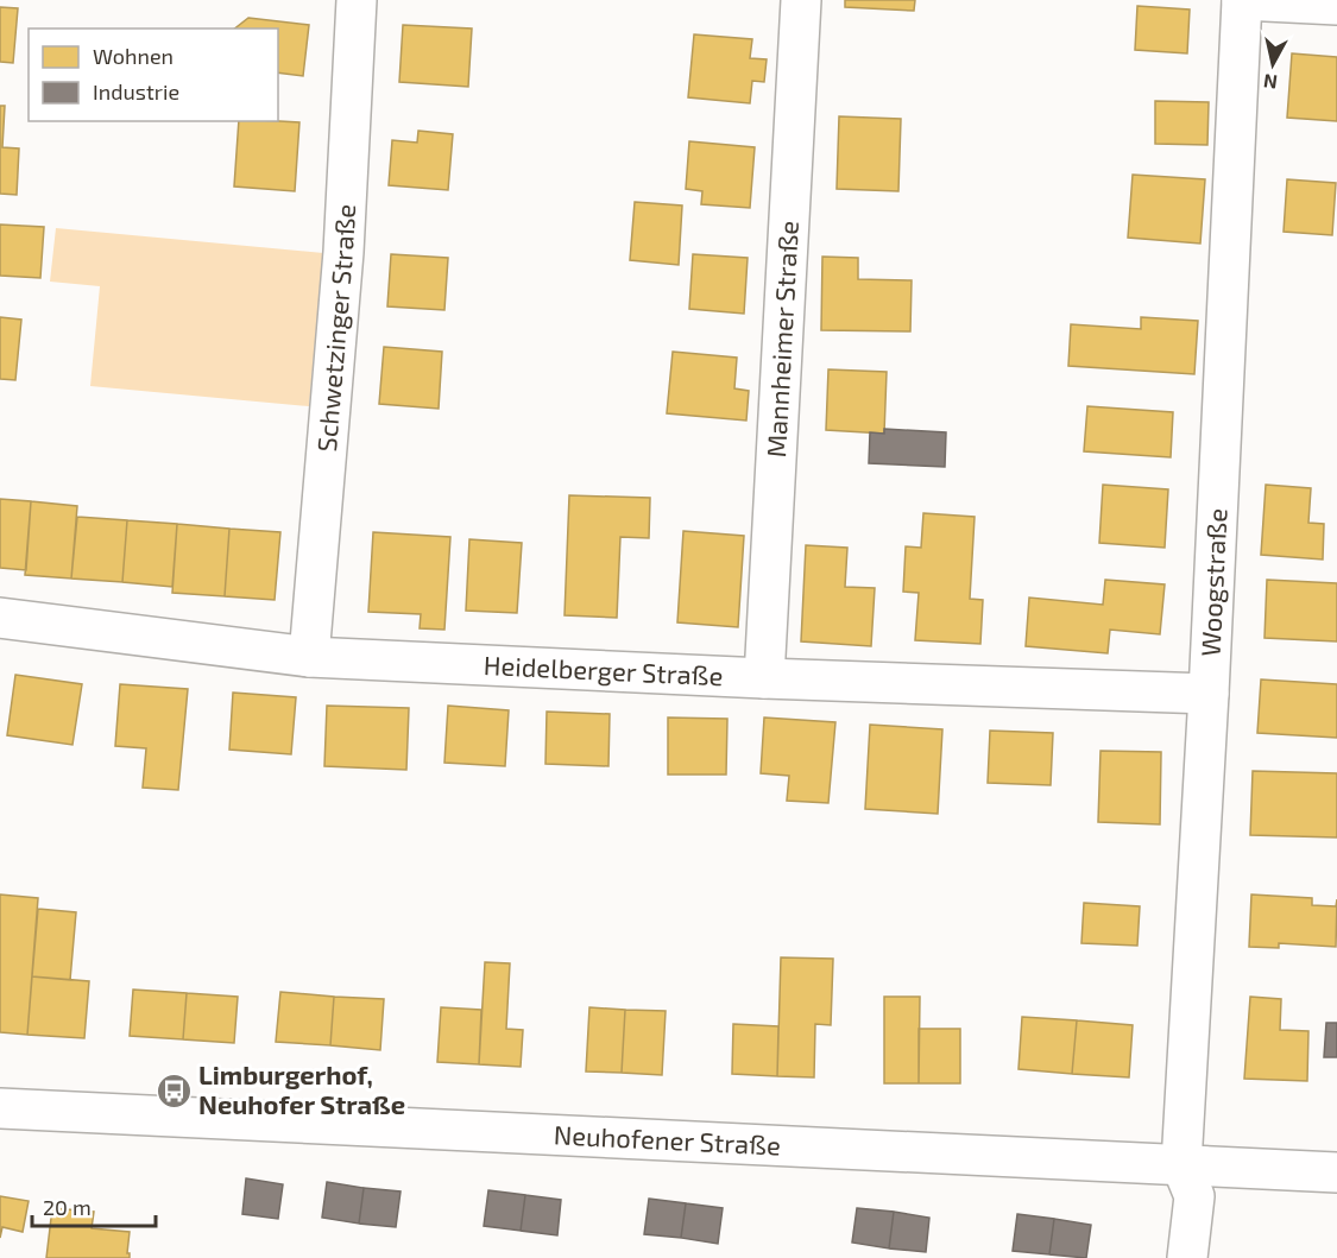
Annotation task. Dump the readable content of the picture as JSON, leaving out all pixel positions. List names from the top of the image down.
{
  "streets": {
    "street": [
      "Schwetzinger Straße",
      "Mannheimer Straße",
      "Woogstraße",
      "Heidelberger Straße",
      "Neuhofener Straße"
    ]
  },
  "crossings": [
    ["Schwetzinger Straße", "Heidelberger Straße"],
    ["Mannheimer Straße", "Heidelberger Straße"],
    ["Woogstraße", "Heidelberger Straße"],
    ["Woogstraße", "Neuhofener Straße"]
  ],
  "places": {
    "bus stop": ["Limburgerhof, Neuhofer Straße"]
  },
  "legend": ["Wohnen", "Industrie"],
  "scale_bar": "20 m",
  "north": "bottom"
}
